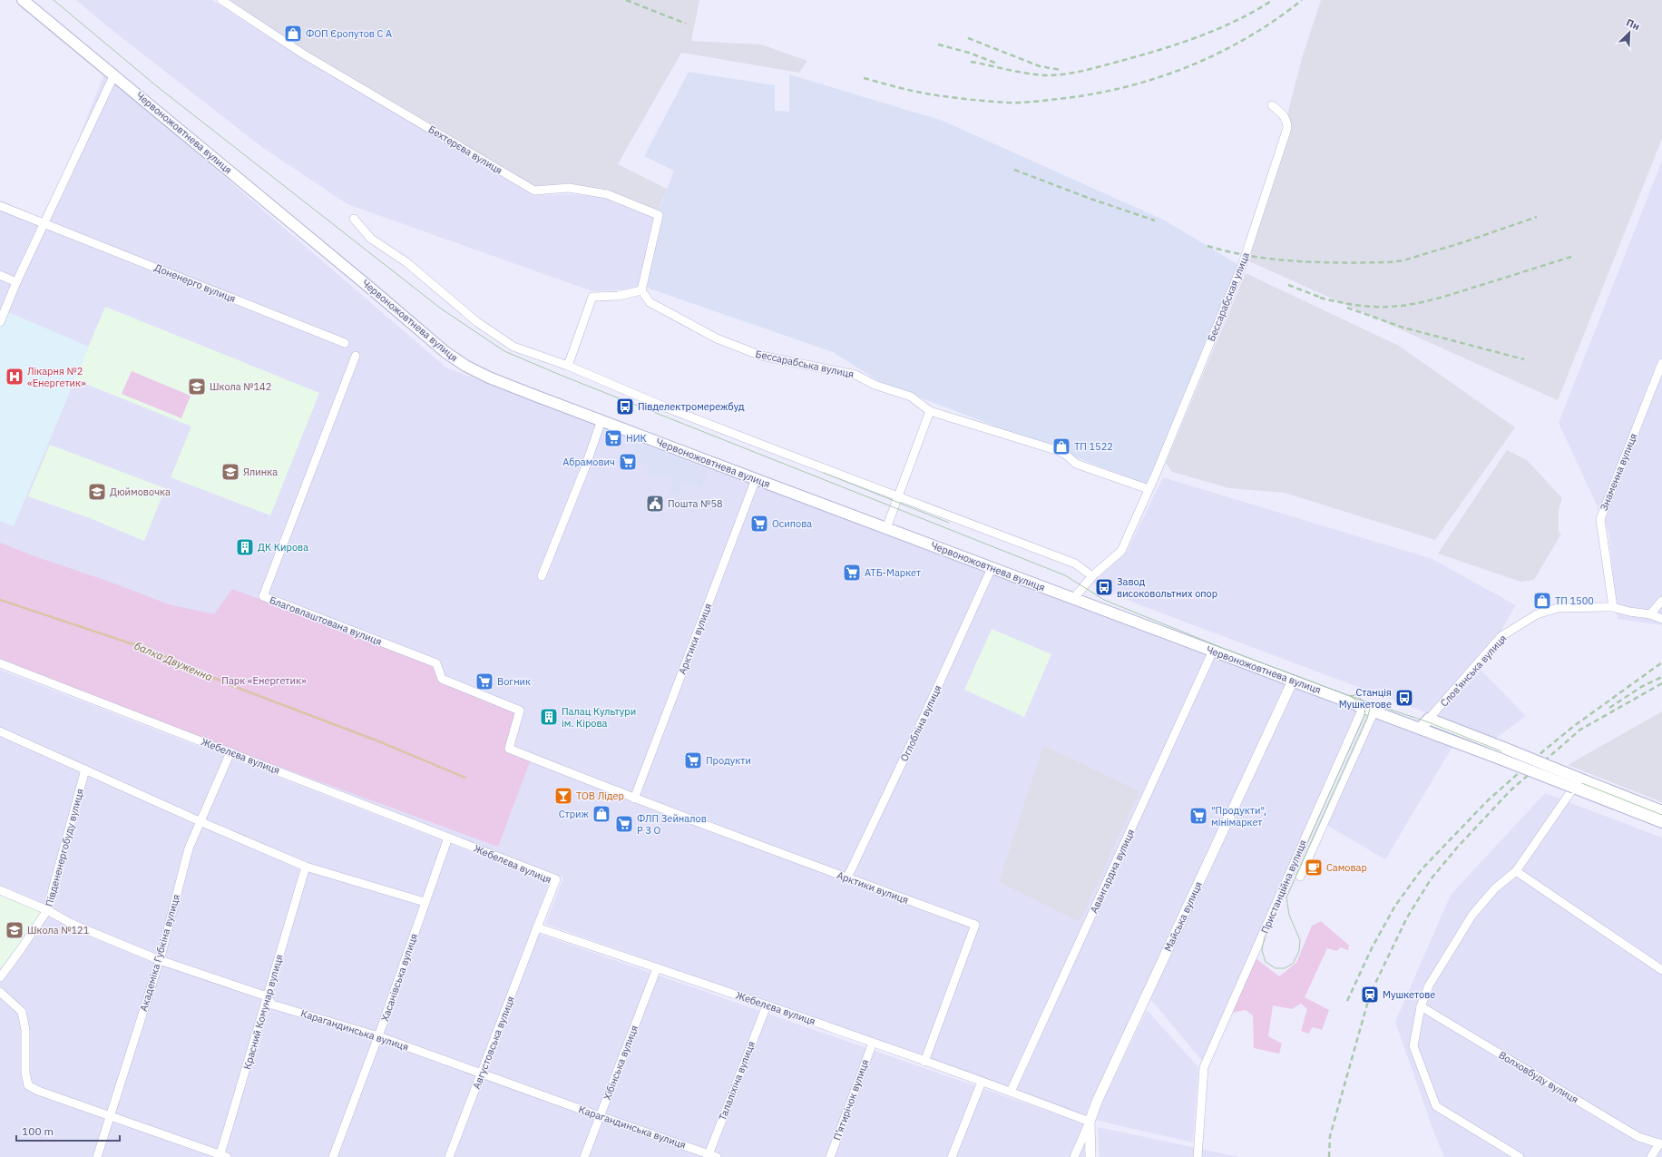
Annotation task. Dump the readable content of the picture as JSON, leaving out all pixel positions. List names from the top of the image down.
{
  "streets": {
    "main road": ["Червоножовтнева вулиця"],
    "street": [
      "Бехтерєва вулиця",
      "Доненерго вулиця",
      "Бессарабская улица",
      "Бессарабська вулиця",
      "Знаменна вулиця",
      "Благовлаштована вулиця",
      "Арктики вулиця",
      "Слов’янська вулиця",
      "Оглобліна вулиця",
      "Жебелєва вулиця",
      "Південенергобуду вулиця",
      "Авангардна вулиця",
      "Пристанційна вулиця",
      "Майська вулиця",
      "Академіка Губкіна вулиця",
      "Хасанівська вулиця",
      "Красний Комунар вулиця",
      "Карагандинська вулиця",
      "Августовська вулиця",
      "Хібінська вулиця",
      "Волховбуду вулиця",
      "Талаліхіна вулиця",
      "П’ятирічок вулиця"
    ]
  },
  "crossings": [
    ["Червоножовтнева вулиця", "Бессарабская улица"],
    ["Червоножовтнева вулиця", "Арктики вулиця"],
    ["Червоножовтнева вулиця", "Оглобліна вулиця"],
    ["Червоножовтнева вулиця", "Авангардна вулиця"],
    ["Червоножовтнева вулиця", "Пристанційна вулиця"],
    ["Червоножовтнева вулиця", "Майська вулиця"],
    ["Бехтерєва вулиця", "Бессарабська вулиця"],
    ["Знаменна вулиця", "Слов’янська вулиця"],
    ["Благовлаштована вулиця", "Арктики вулиця"],
    ["Арктики вулиця", "Оглобліна вулиця"],
    ["Арктики вулиця", "Жебелєва вулиця"],
    ["Жебелєва вулиця", "Авангардна вулиця"],
    ["Жебелєва вулиця", "Майська вулиця"],
    ["Жебелєва вулиця", "Академіка Губкіна вулиця"],
    ["Жебелєва вулиця", "Хасанівська вулиця"],
    ["Жебелєва вулиця", "Августовська вулиця"],
    ["Жебелєва вулиця", "Хібінська вулиця"],
    ["Жебелєва вулиця", "Талаліхіна вулиця"],
    ["Жебелєва вулиця", "П’ятирічок вулиця"],
    ["Південенергобуду вулиця", "Карагандинська вулиця"],
    ["Академіка Губкіна вулиця", "Карагандинська вулиця"],
    ["Хасанівська вулиця", "Карагандинська вулиця"],
    ["Красний Комунар вулиця", "Карагандинська вулиця"],
    ["Карагандинська вулиця", "Августовська вулиця"],
    ["Карагандинська вулиця", "Хібінська вулиця"],
    ["Карагандинська вулиця", "Талаліхіна вулиця"]
  ],
  "water": ["балка Двуженна"],
  "parks": ["Парк «Енергетик»"],
  "places": {
    "shop": [
      "ФОП Єропутов С А",
      "ТП 1522",
      "ТП 1500",
      "Стриж"
    ],
    "hospital": ["Лікарня №2 «Енергетик»"],
    "school or university": [
      "Школа №142",
      "Ялинка",
      "Дюймовочка",
      "Школа №121"
    ],
    "bus stop": ["Півделектромережбуд", "Завод високовольтних опор", "Станція Мушкетове"],
    "supermarket": [
      "НИК",
      "Абрамович",
      "Осипова",
      "АТБ-Маркет",
      "Вогник",
      "Продукти",
      "\"Продукти\", мінімаркет",
      "ФЛП Зейналов Р З О"
    ],
    "public building": ["Пошта №58"],
    "building": ["ДК Кирова", "Палац Культури ім. Кірова"],
    "bar": ["ТОВ Лідер"],
    "cafe": ["Самовар"],
    "station": ["Мушкетове"]
  },
  "scale_bar": "100 m",
  "north": "top right"
}
